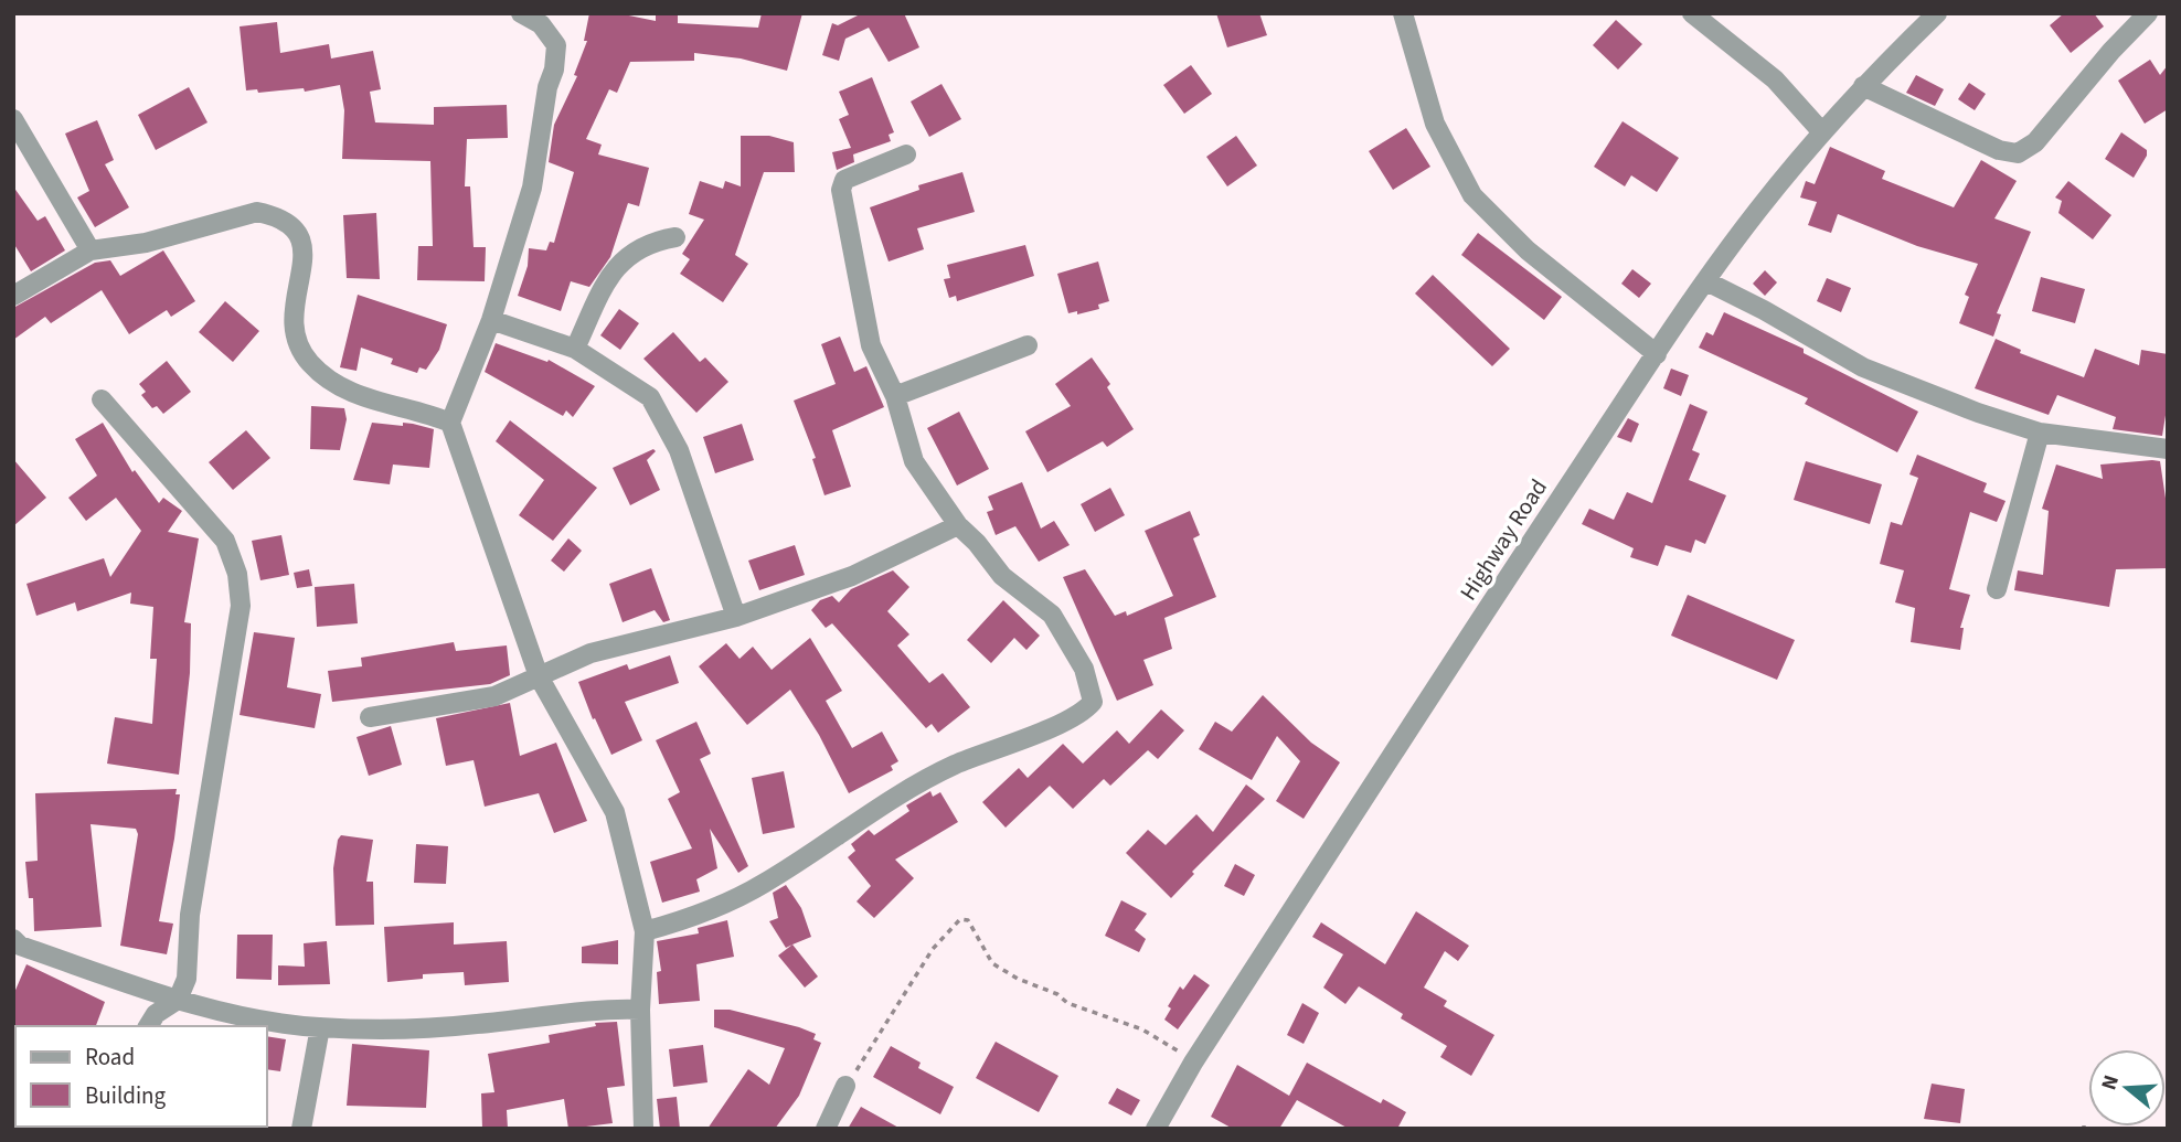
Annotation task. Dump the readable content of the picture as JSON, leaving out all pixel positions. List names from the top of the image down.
{
  "streets": {
    "street": ["Highway Road"]
  },
  "legend": ["Road", "Building"],
  "north": "left"
}
